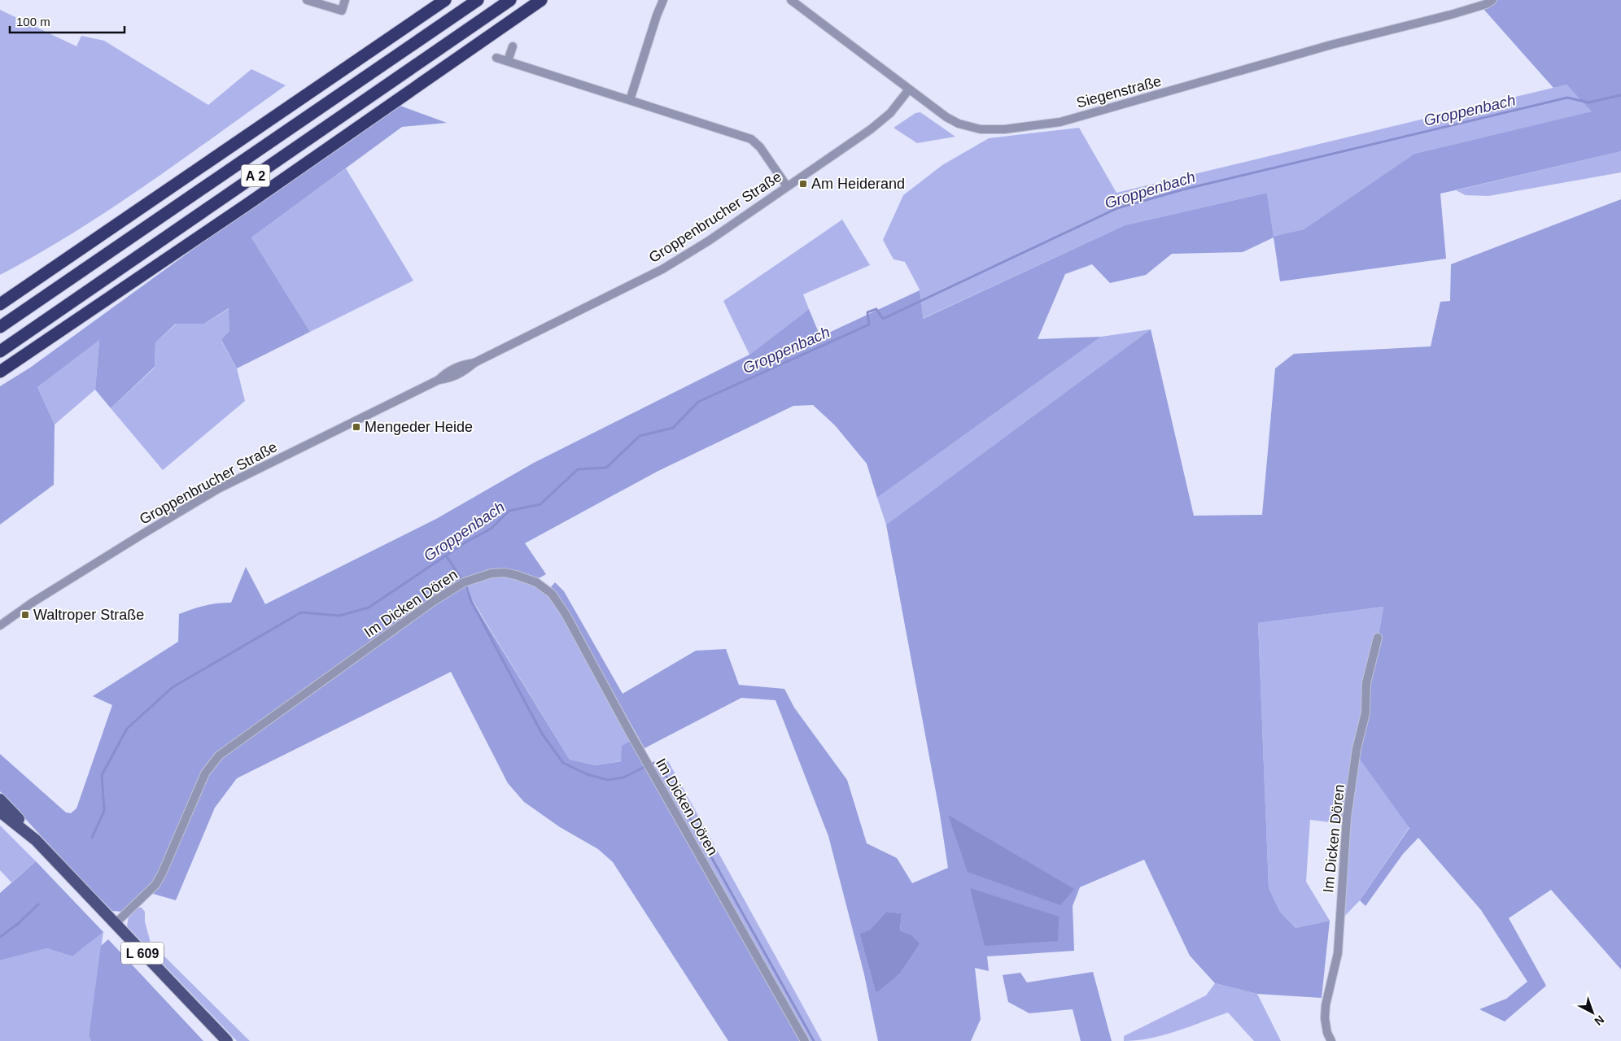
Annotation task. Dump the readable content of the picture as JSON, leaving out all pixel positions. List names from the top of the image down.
{
  "streets": {
    "highway": ["A 2"],
    "main road": ["L 609"],
    "street": ["Siegenstraße", "Groppenbrucher Straße", "Im Dicken Dören"]
  },
  "crossings": [
    ["Siegenstraße", "Groppenbrucher Straße"],
    ["Im Dicken Dören", "L 609"]
  ],
  "water": ["Groppenbach"],
  "places": {
    "transit": ["Am Heiderand", "Mengeder Heide", "Waltroper Straße"]
  },
  "scale_bar": "100 m",
  "north": "bottom right"
}
